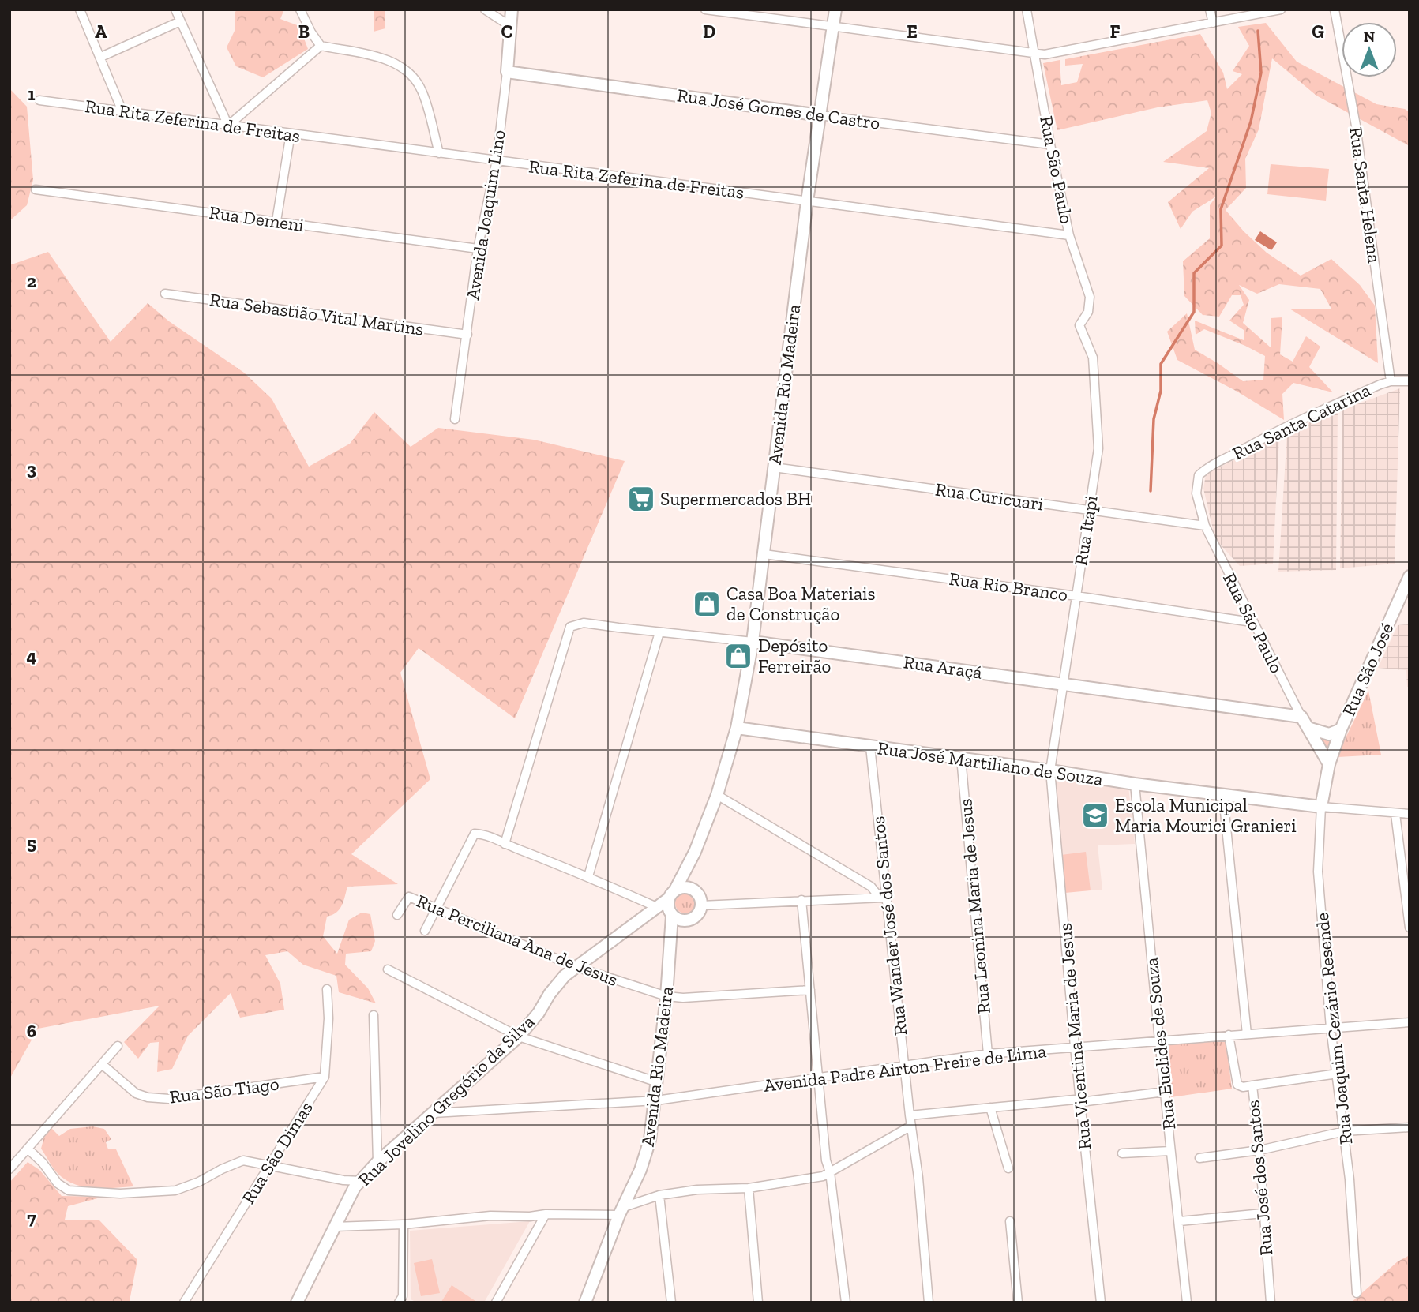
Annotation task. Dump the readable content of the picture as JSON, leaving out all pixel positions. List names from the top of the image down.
{
  "streets": {
    "street": [
      "Rua José Gomes de Castro",
      "Rua Rita Zeferina de Freitas",
      "Rua São Paulo",
      "Rua Santa Helena",
      "Avenida Joaquim Lino",
      "Rua Demeni",
      "Rua Sebastião Vital Martins",
      "Avenida Rio Madeira",
      "Rua Santa Catarina",
      "Rua Curicuari",
      "Rua Itapi",
      "Rua Rio Branco",
      "Rua Araçá",
      "Rua São José",
      "Rua José Martiliano de Souza",
      "Rua Leonina Maria de Jesus",
      "Rua Wander José dos Santos",
      "Rua Perciliana Ana de Jesus",
      "Rua Joaquim Cezário Resende",
      "Rua Vicentina Maria de Jesus",
      "Rua Euclides de Souza",
      "Avenida Padre Airton Freire de Lima",
      "Rua São Tiago",
      "Rua Jovelino Gregório da Silva",
      "Rua São Dimas",
      "Rua José dos Santos"
    ]
  },
  "crossings": [
    ["Rua José Gomes de Castro", "Rua São Paulo"],
    ["Rua José Gomes de Castro", "Avenida Joaquim Lino"],
    ["Rua José Gomes de Castro", "Avenida Rio Madeira"],
    ["Rua Rita Zeferina de Freitas", "Rua São Paulo"],
    ["Rua Rita Zeferina de Freitas", "Avenida Joaquim Lino"],
    ["Rua Rita Zeferina de Freitas", "Avenida Rio Madeira"],
    ["Rua São Paulo", "Rua Santa Catarina"],
    ["Rua São Paulo", "Rua Curicuari"],
    ["Rua São Paulo", "Rua Itapi"],
    ["Rua São Paulo", "Rua Rio Branco"],
    ["Rua São Paulo", "Rua Araçá"],
    ["Rua São Paulo", "Rua São José"],
    ["Rua São Paulo", "Rua Joaquim Cezário Resende"],
    ["Rua Santa Helena", "Rua Santa Catarina"],
    ["Avenida Joaquim Lino", "Rua Demeni"],
    ["Avenida Joaquim Lino", "Rua Sebastião Vital Martins"],
    ["Avenida Rio Madeira", "Rua Curicuari"],
    ["Avenida Rio Madeira", "Rua Rio Branco"],
    ["Avenida Rio Madeira", "Rua Araçá"],
    ["Avenida Rio Madeira", "Rua José Martiliano de Souza"],
    ["Avenida Rio Madeira", "Rua Perciliana Ana de Jesus"],
    ["Avenida Rio Madeira", "Avenida Padre Airton Freire de Lima"],
    ["Avenida Rio Madeira", "Rua Jovelino Gregório da Silva"],
    ["Rua Curicuari", "Rua Itapi"],
    ["Rua Itapi", "Rua Rio Branco"],
    ["Rua Itapi", "Rua Araçá"],
    ["Rua Itapi", "Rua José Martiliano de Souza"],
    ["Rua Itapi", "Rua Vicentina Maria de Jesus"],
    ["Rua São José", "Rua Joaquim Cezário Resende"],
    ["Rua José Martiliano de Souza", "Rua Leonina Maria de Jesus"],
    ["Rua José Martiliano de Souza", "Rua Wander José dos Santos"],
    ["Rua José Martiliano de Souza", "Rua Joaquim Cezário Resende"],
    ["Rua José Martiliano de Souza", "Rua Vicentina Maria de Jesus"],
    ["Rua José Martiliano de Souza", "Rua Euclides de Souza"],
    ["Rua Leonina Maria de Jesus", "Avenida Padre Airton Freire de Lima"],
    ["Rua Wander José dos Santos", "Avenida Padre Airton Freire de Lima"],
    ["Rua Perciliana Ana de Jesus", "Rua Jovelino Gregório da Silva"],
    ["Rua Joaquim Cezário Resende", "Avenida Padre Airton Freire de Lima"],
    ["Rua Vicentina Maria de Jesus", "Avenida Padre Airton Freire de Lima"],
    ["Rua Euclides de Souza", "Avenida Padre Airton Freire de Lima"],
    ["Avenida Padre Airton Freire de Lima", "Rua Jovelino Gregório da Silva"],
    ["Avenida Padre Airton Freire de Lima", "Rua José dos Santos"],
    ["Rua São Tiago", "Rua São Dimas"]
  ],
  "places": {
    "supermarket": ["Supermercados BH"],
    "shop": ["Casa Boa Materiais de Construção", "Depósito Ferreirão"],
    "school or university": ["Escola Municipal Maria Mourici Granieri"]
  },
  "north": "top",
  "grid": {
    "columns": [
      "A",
      "B",
      "C",
      "D",
      "E",
      "F",
      "G"
    ],
    "rows": [
      "1",
      "2",
      "3",
      "4",
      "5",
      "6",
      "7"
    ]
  }
}
